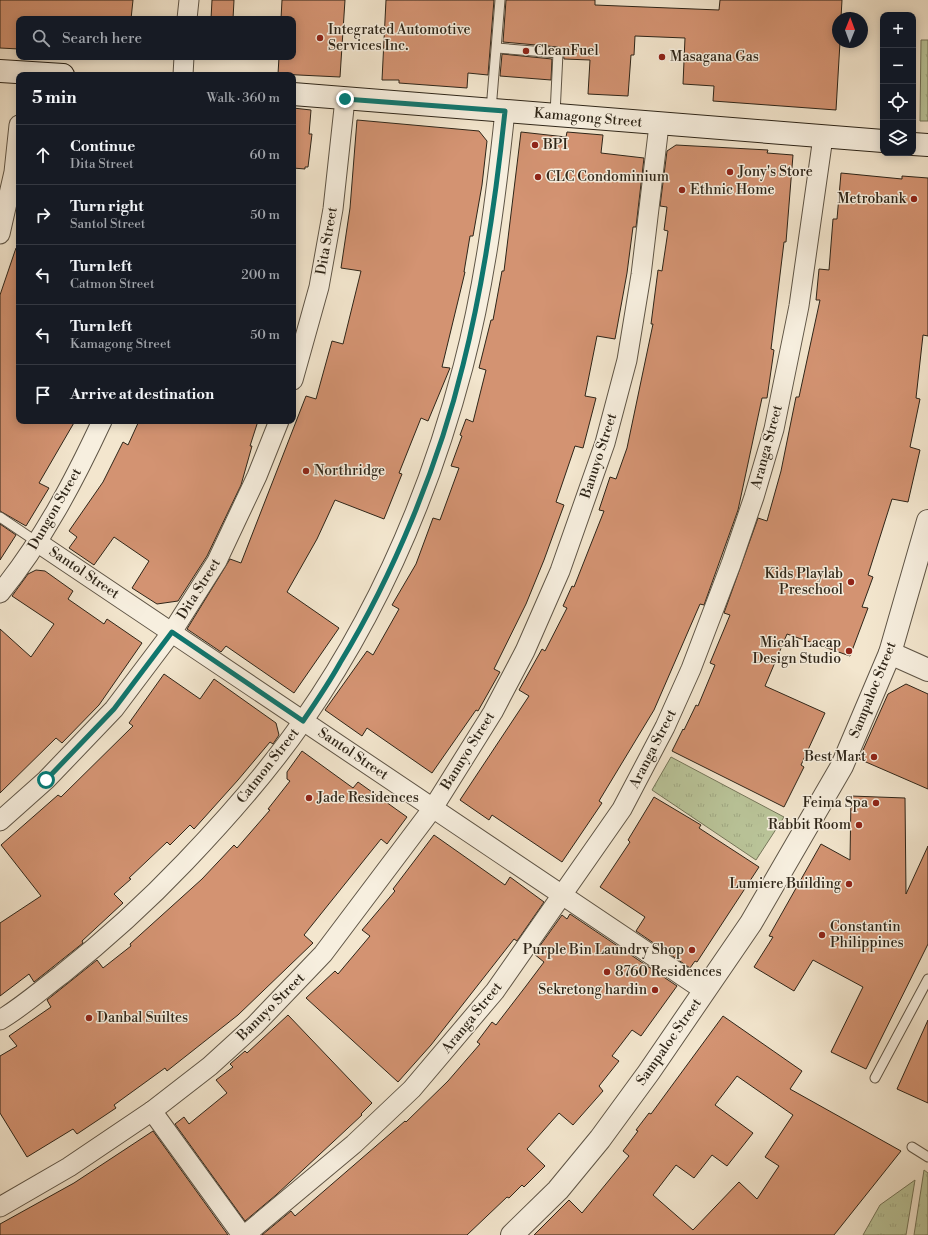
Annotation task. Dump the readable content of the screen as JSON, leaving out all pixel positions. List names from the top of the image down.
{
  "streets": {
    "street": [
      "Kamagong Street",
      "Dita Street",
      "Aranga Street",
      "Banuyo Street",
      "Dungon Street",
      "Santol Street",
      "Sampaloc Street",
      "Catmon Street"
    ]
  },
  "crossings": [
    ["Kamagong Street", "Dita Street"],
    ["Kamagong Street", "Aranga Street"],
    ["Kamagong Street", "Banuyo Street"],
    ["Kamagong Street", "Catmon Street"],
    ["Dita Street", "Santol Street"],
    ["Aranga Street", "Santol Street"],
    ["Banuyo Street", "Santol Street"],
    ["Dungon Street", "Santol Street"],
    ["Santol Street", "Sampaloc Street"],
    ["Santol Street", "Catmon Street"]
  ],
  "places": [
    "Integrated Automotive Services Inc.",
    "CleanFuel",
    "Masagana Gas",
    "BPI",
    "Jony's Store",
    "CLC Condominium",
    "Ethnic Home",
    "Metrobank",
    "Northridge",
    "Kids Playlab Preschool",
    "Micah Lacap Design Studio",
    "Best Mart",
    "Jade Residences",
    "Feima Spa",
    "Rabbit Room",
    "Lumiere Building",
    "Constantin Philippines",
    "Purple Bin Laundry Shop",
    "8760 Residences",
    "Sekretong hardin",
    "Danbal Suiltes"
  ],
  "north": "top",
  "page": {
    "map_buttons": ["+", "−"],
    "search": "Search here",
    "heading": ["5 min", "Walk · 360 m"],
    "list": [
      ["Continue", "Dita Street", "60 m"],
      ["Turn right", "Santol Street", "50 m"],
      ["Turn left", "Catmon Street", "200 m"],
      ["Turn left", "Kamagong Street", "50 m"],
      "Arrive at destination"
    ]
  }
}
